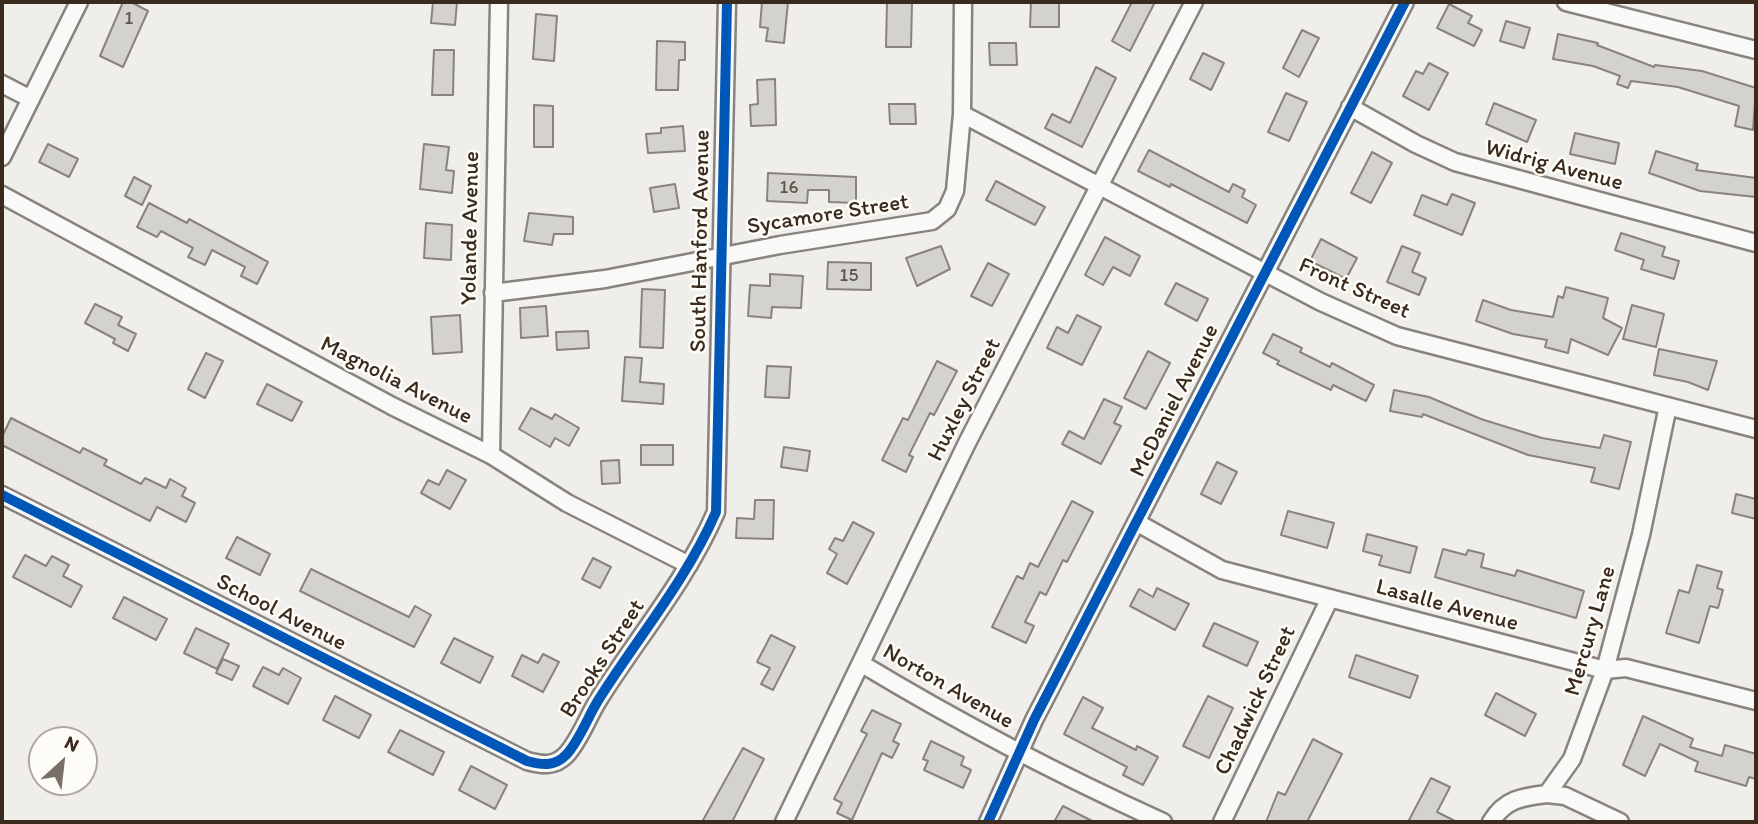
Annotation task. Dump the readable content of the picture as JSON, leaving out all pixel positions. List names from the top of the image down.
{
  "streets": {
    "street": [
      "Widrig Avenue",
      "Sycamore Street",
      "Yolande Avenue",
      "South Hanford Avenue",
      "Front Street",
      "Magnolia Avenue",
      "Huxley Street",
      "McDaniel Avenue",
      "Lasalle Avenue",
      "School Avenue",
      "Mercury Lane",
      "Brooks Street",
      "Norton Avenue",
      "Chadwick Street"
    ]
  },
  "crossings": [
    ["Widrig Avenue", "McDaniel Avenue"],
    ["Sycamore Street", "Yolande Avenue"],
    ["Sycamore Street", "South Hanford Avenue"],
    ["Sycamore Street", "Front Street"],
    ["Yolande Avenue", "Magnolia Avenue"],
    ["South Hanford Avenue", "Magnolia Avenue"],
    ["South Hanford Avenue", "Brooks Street"],
    ["Front Street", "Huxley Street"],
    ["Front Street", "McDaniel Avenue"],
    ["Front Street", "Mercury Lane"],
    ["Magnolia Avenue", "Brooks Street"],
    ["Huxley Street", "Norton Avenue"],
    ["McDaniel Avenue", "Lasalle Avenue"],
    ["McDaniel Avenue", "Norton Avenue"],
    ["Lasalle Avenue", "Mercury Lane"],
    ["Lasalle Avenue", "Chadwick Street"],
    ["School Avenue", "Brooks Street"]
  ],
  "house_numbers": ["1", "16", "15"],
  "north": "top right"
}
